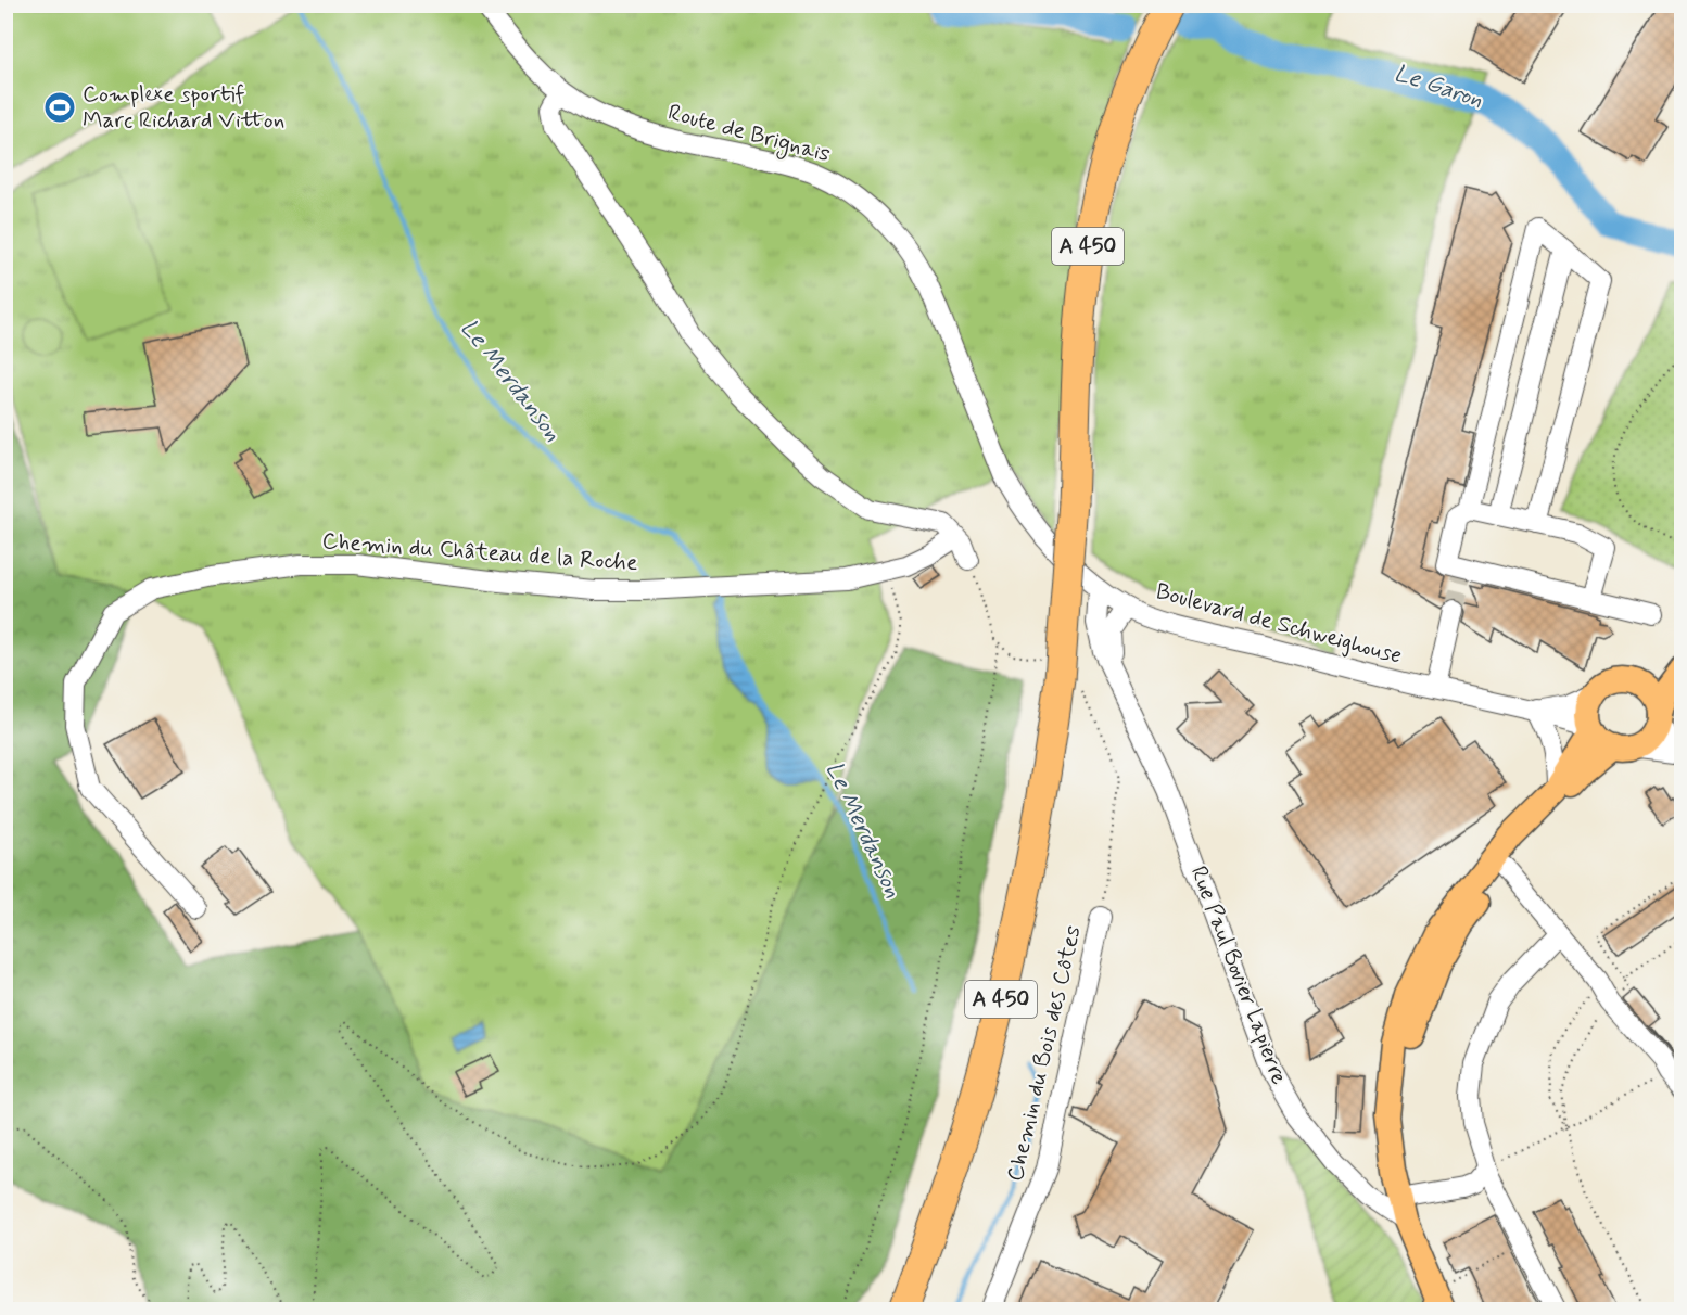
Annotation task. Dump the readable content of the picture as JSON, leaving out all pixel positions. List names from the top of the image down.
{
  "streets": {
    "highway": ["A 450"],
    "street": [
      "Route de Brignais",
      "Chemin du Château de la Roche",
      "Boulevard de Schweighouse",
      "Rue Paul Bovier Lapierre",
      "Chemin du Bois des Côtes"
    ]
  },
  "crossings": [
    ["Route de Brignais", "Boulevard de Schweighouse"],
    ["Boulevard de Schweighouse", "Rue Paul Bovier Lapierre"]
  ],
  "water": ["Le Garon", "Le Merdanson"],
  "places": {
    "sports": ["Complexe sportif Marc Richard Vitton"]
  }
}
